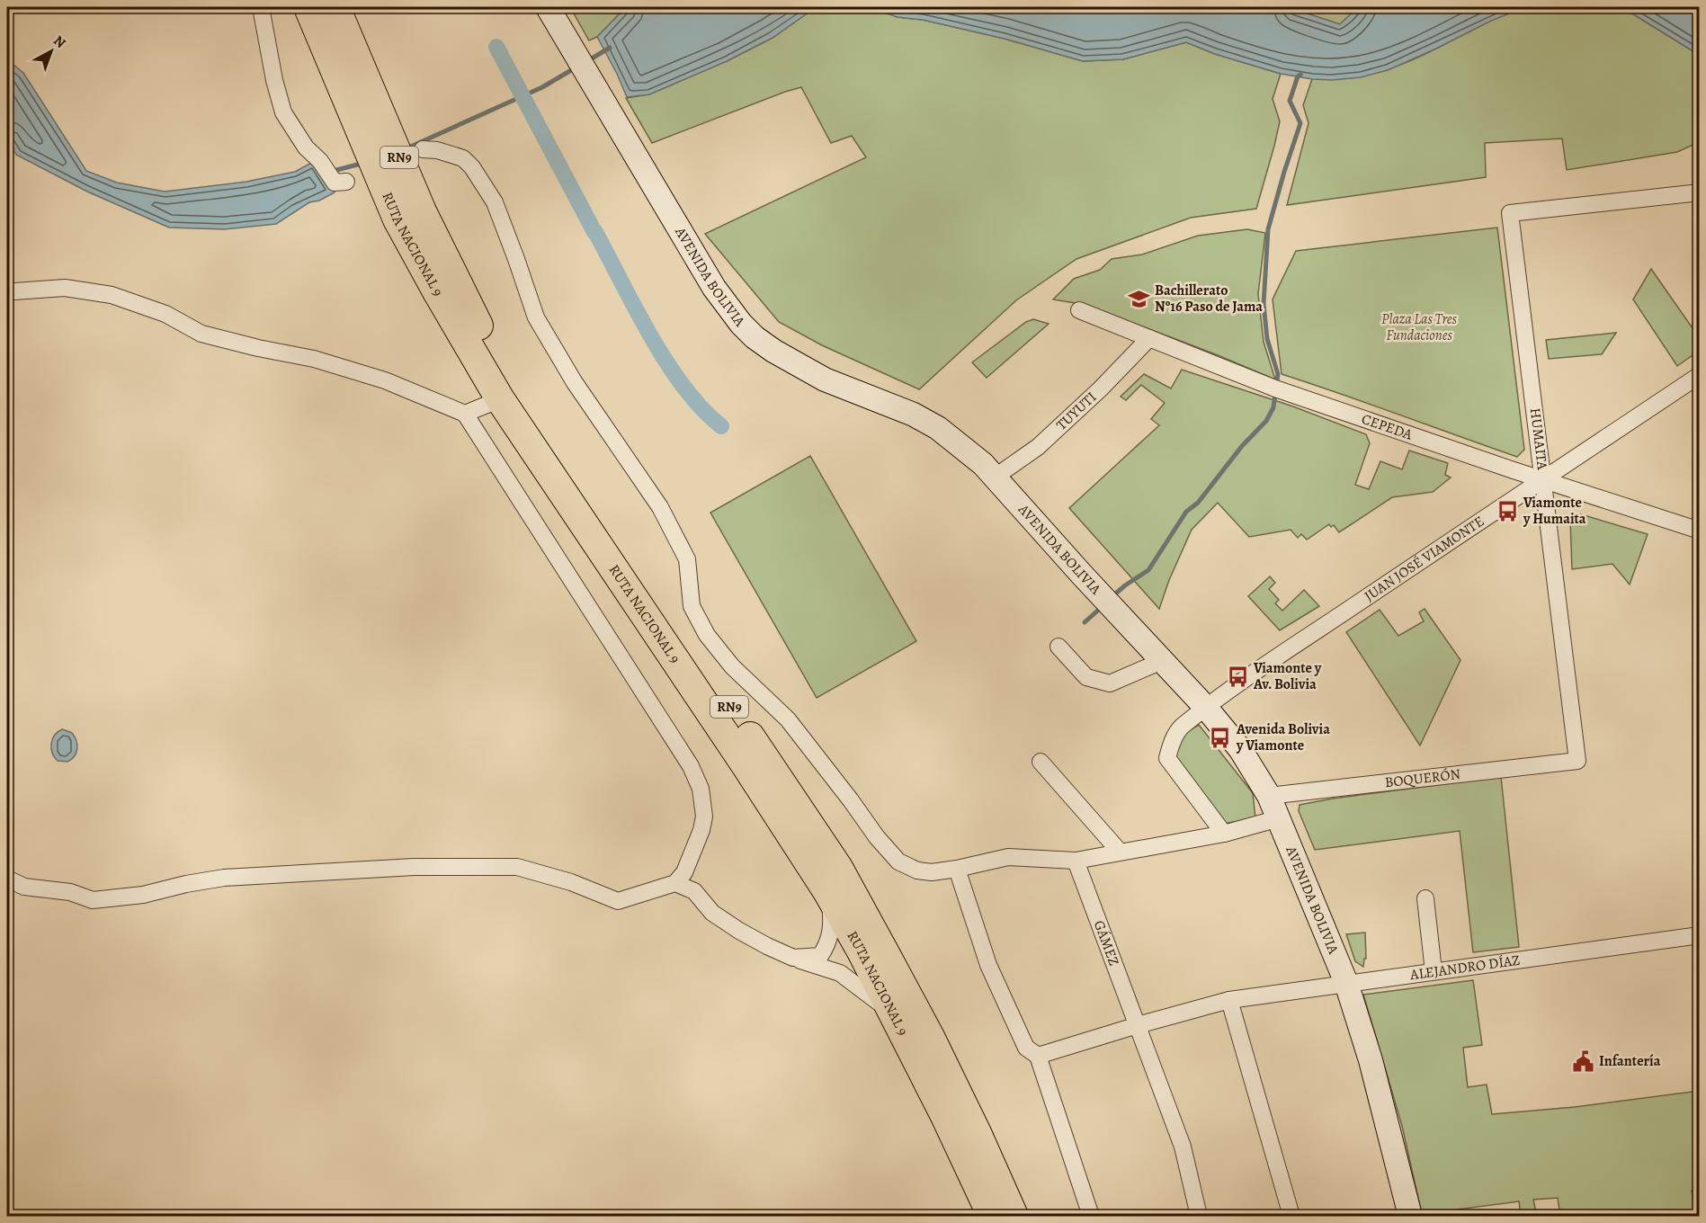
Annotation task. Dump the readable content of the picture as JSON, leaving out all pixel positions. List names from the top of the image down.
{
  "streets": {
    "highway": ["RN9", "RUTA NACIONAL 9"],
    "street": [
      "AVENIDA BOLIVIA",
      "TUYUTI",
      "CEPEDA",
      "HUMAITA",
      "JUAN JOSÉ VIAMONTE",
      "BOQUERÓN",
      "GÁMEZ",
      "ALEJANDRO DÍAZ"
    ]
  },
  "crossings": [
    ["AVENIDA BOLIVIA", "TUYUTI"],
    ["AVENIDA BOLIVIA", "JUAN JOSÉ VIAMONTE"],
    ["AVENIDA BOLIVIA", "BOQUERÓN"],
    ["AVENIDA BOLIVIA", "ALEJANDRO DÍAZ"],
    ["TUYUTI", "CEPEDA"],
    ["CEPEDA", "HUMAITA"],
    ["CEPEDA", "JUAN JOSÉ VIAMONTE"],
    ["HUMAITA", "JUAN JOSÉ VIAMONTE"],
    ["HUMAITA", "BOQUERÓN"],
    ["GÁMEZ", "ALEJANDRO DÍAZ"]
  ],
  "parks": ["Plaza Las Tres Fundaciones"],
  "places": {
    "school or university": ["Bachillerato Nº16 Paso de Jama"],
    "bus stop": ["Viamonte y Humaita", "Viamonte y Av. Bolivia", "Avenida Bolivia y Viamonte"],
    "public building": ["Infantería"]
  },
  "north": "top right"
}
